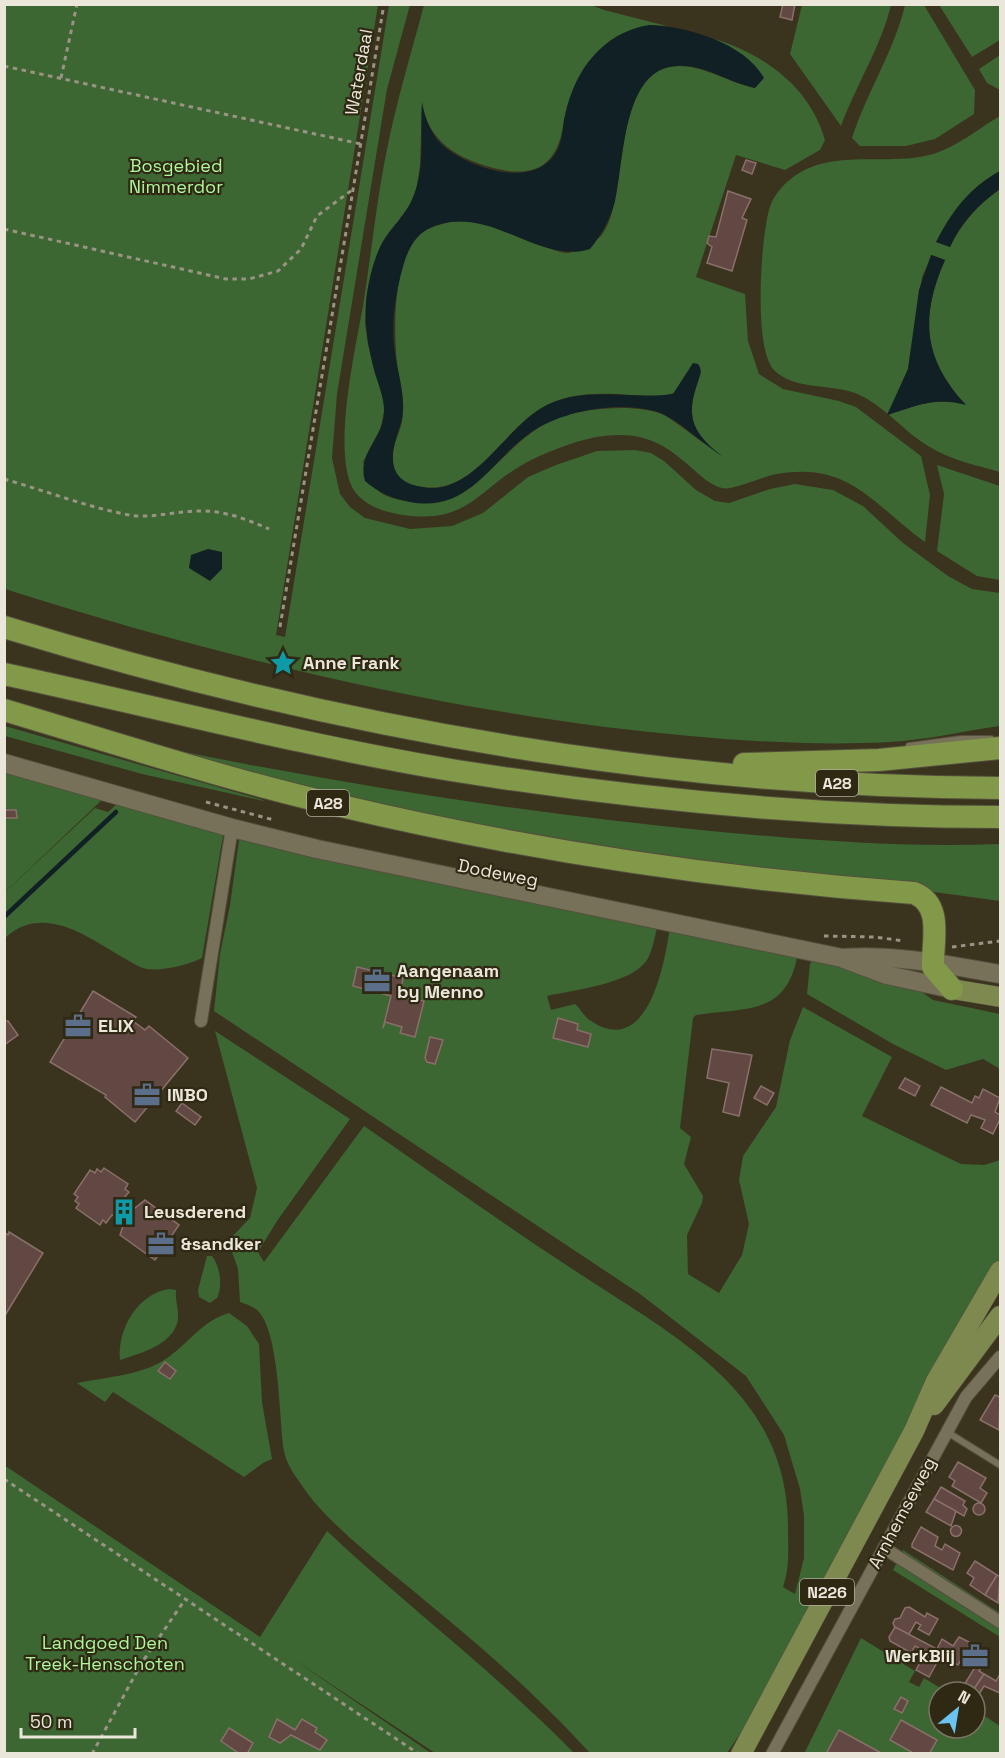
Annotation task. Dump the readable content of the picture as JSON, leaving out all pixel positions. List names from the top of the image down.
{
  "streets": {
    "highway": ["A28"],
    "main road": ["Dodeweg", "Arnhemseweg", "N226"],
    "path": ["Waterdaal"]
  },
  "crossings": [
    ["A28", "Dodeweg"]
  ],
  "parks": ["Bosgebied Nimmerdor", "Landgoed Den Treek-Henschoten"],
  "places": {
    "place": ["Anne Frank"],
    "office": [
      "Aangenaam by Menno",
      "ELIX",
      "INBO",
      "&sandker",
      "WerkBlij"
    ],
    "building": ["Leusderend"]
  },
  "scale_bar": "50 m",
  "north": "top right"
}
